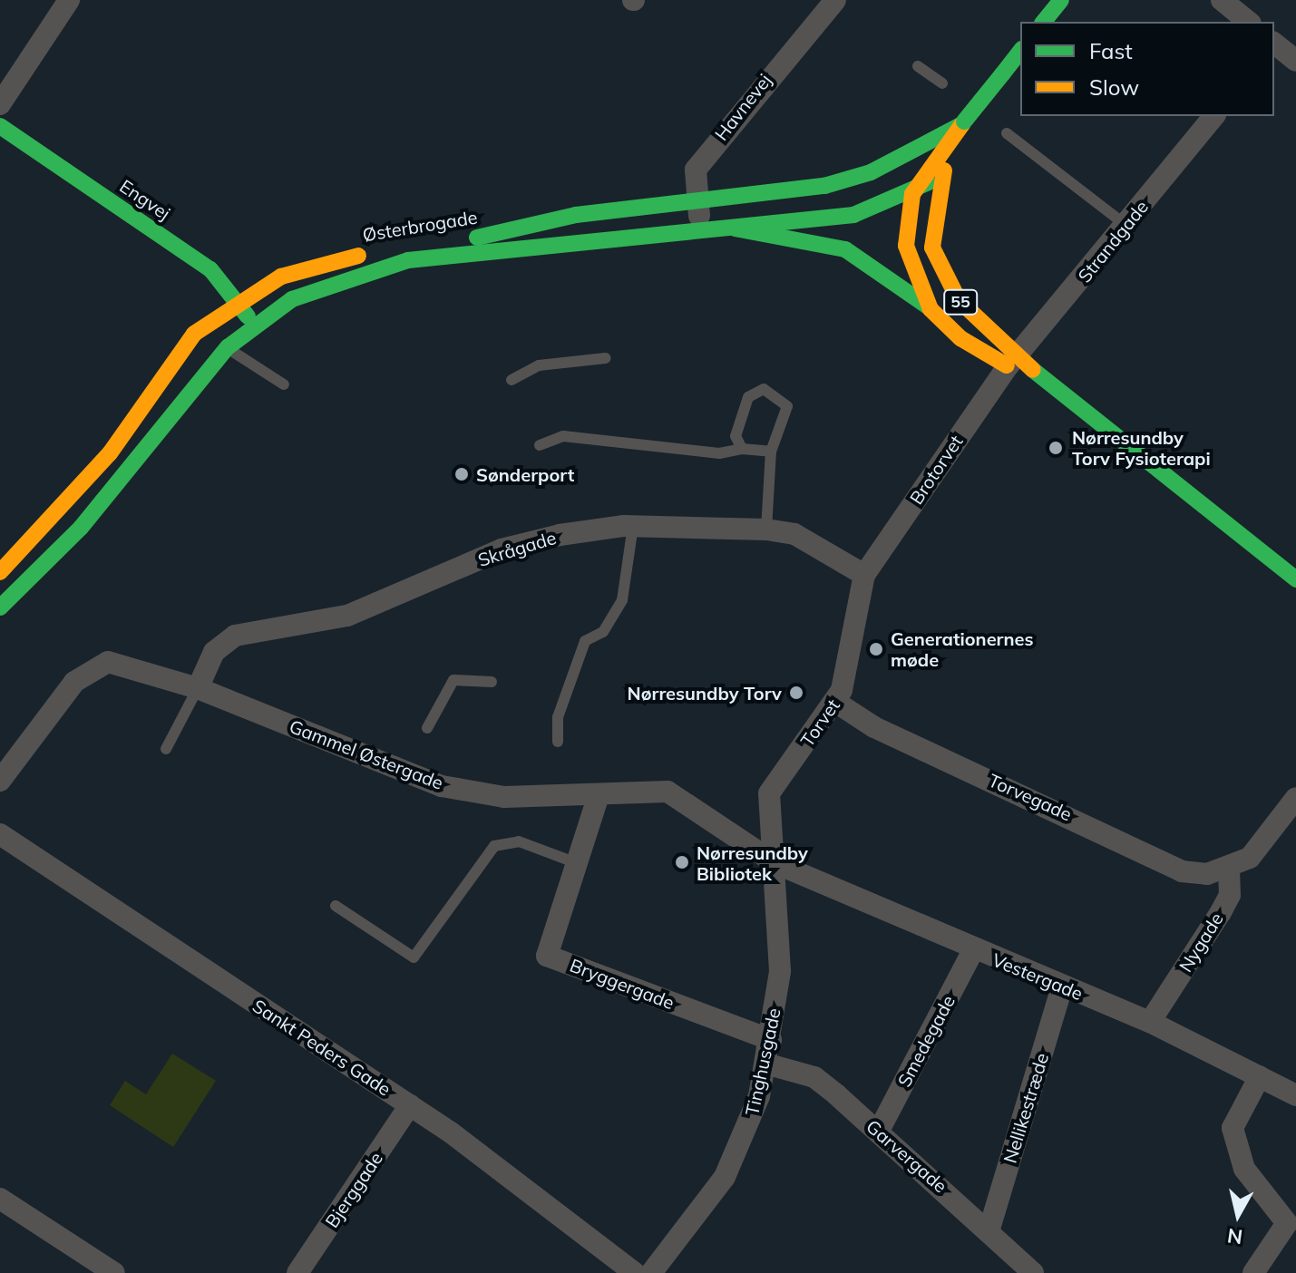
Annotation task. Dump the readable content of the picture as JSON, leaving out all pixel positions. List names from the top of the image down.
{
  "streets": {
    "main road": ["Engvej", "Østerbrogade", "55"],
    "street": [
      "Havnevej",
      "Strandgade",
      "Brotorvet",
      "Skrågade",
      "Torvet",
      "Gammel Østergade",
      "Torvegade",
      "Nygade",
      "Vestergade",
      "Bryggergade",
      "Smedegade",
      "Sankt Peders Gade",
      "Tinghusgade",
      "Nellikestræde",
      "Garvergade",
      "Bjerggade"
    ]
  },
  "crossings": [
    ["Havnevej", "Østerbrogade"],
    ["Engvej", "Østerbrogade"],
    ["Østerbrogade", "55"],
    ["Strandgade", "55"],
    ["Strandgade", "Brotorvet"],
    ["55", "Brotorvet"],
    ["Brotorvet", "Skrågade"],
    ["Brotorvet", "Torvet"],
    ["Skrågade", "Torvet"],
    ["Skrågade", "Gammel Østergade"],
    ["Torvet", "Gammel Østergade"],
    ["Torvet", "Torvegade"],
    ["Torvet", "Vestergade"],
    ["Torvet", "Tinghusgade"],
    ["Gammel Østergade", "Vestergade"],
    ["Gammel Østergade", "Bryggergade"],
    ["Gammel Østergade", "Tinghusgade"],
    ["Torvegade", "Nygade"],
    ["Nygade", "Vestergade"],
    ["Vestergade", "Smedegade"],
    ["Vestergade", "Tinghusgade"],
    ["Vestergade", "Nellikestræde"],
    ["Bryggergade", "Tinghusgade"],
    ["Smedegade", "Garvergade"],
    ["Sankt Peders Gade", "Bjerggade"],
    ["Tinghusgade", "Garvergade"],
    ["Nellikestræde", "Garvergade"]
  ],
  "places": [
    "Nørresundby Torv Fysioterapi",
    "Sønderport",
    "Generationernes møde",
    "Nørresundby Torv",
    "Nørresundby Bibliotek"
  ],
  "legend": ["Fast", "Slow"],
  "north": "bottom"
}
